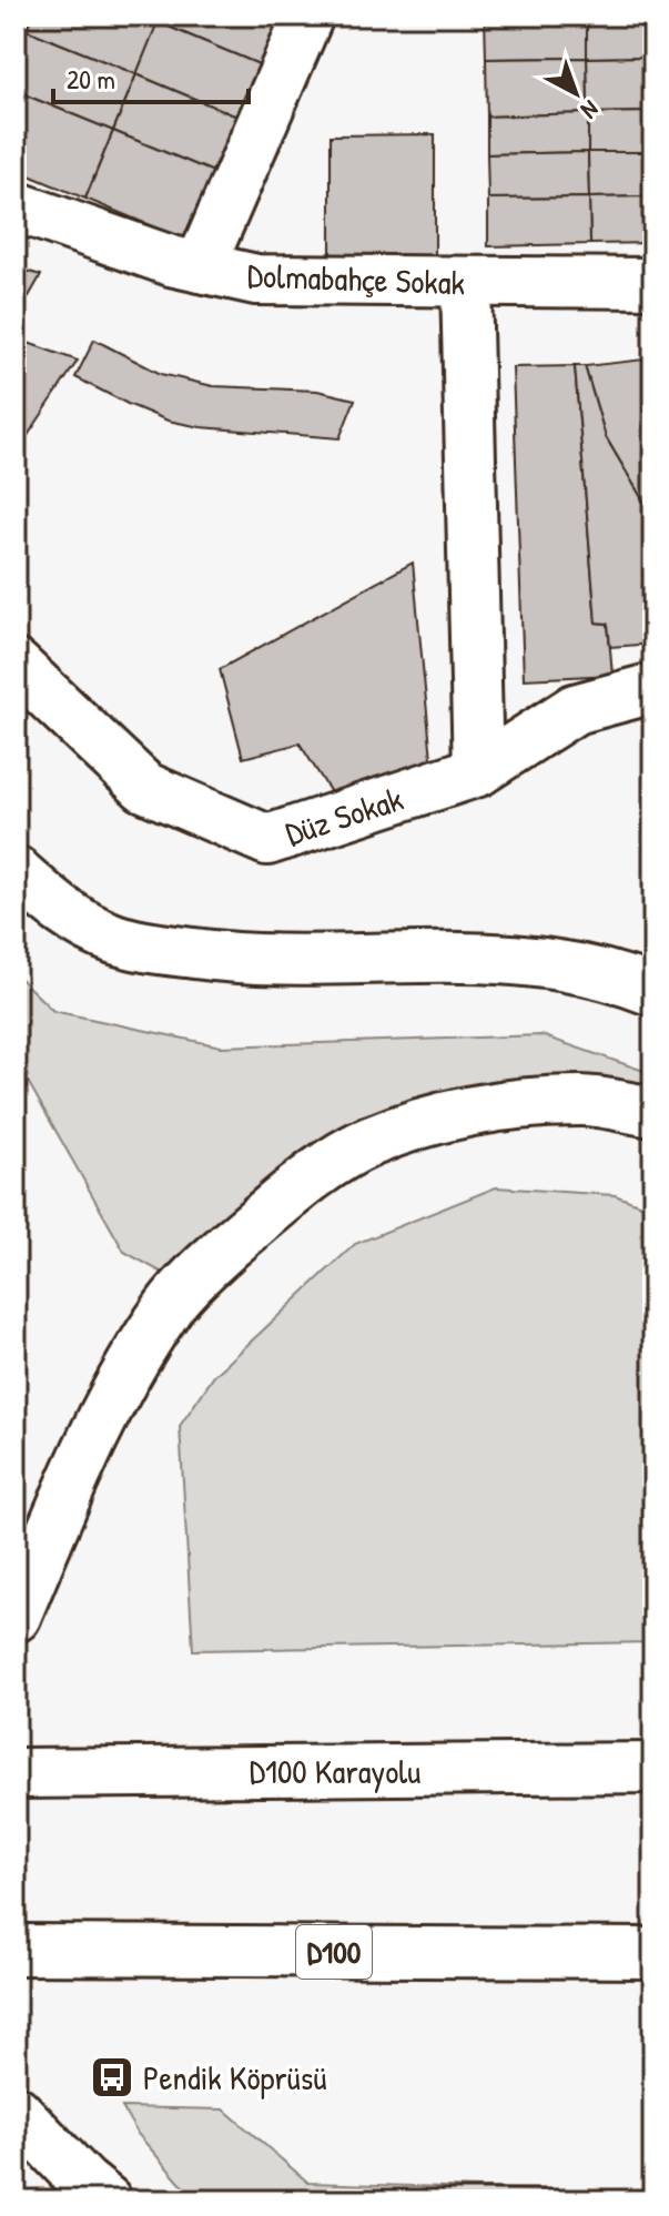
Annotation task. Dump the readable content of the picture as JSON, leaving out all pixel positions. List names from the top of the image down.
{
  "streets": {
    "main road": [
      "Dolmabahçe Sokak",
      "Düz Sokak",
      "D100 Karayolu",
      "D100"
    ]
  },
  "places": {
    "bus stop": ["Pendik Köprüsü"]
  },
  "scale_bar": "20 m",
  "north": "bottom right"
}
